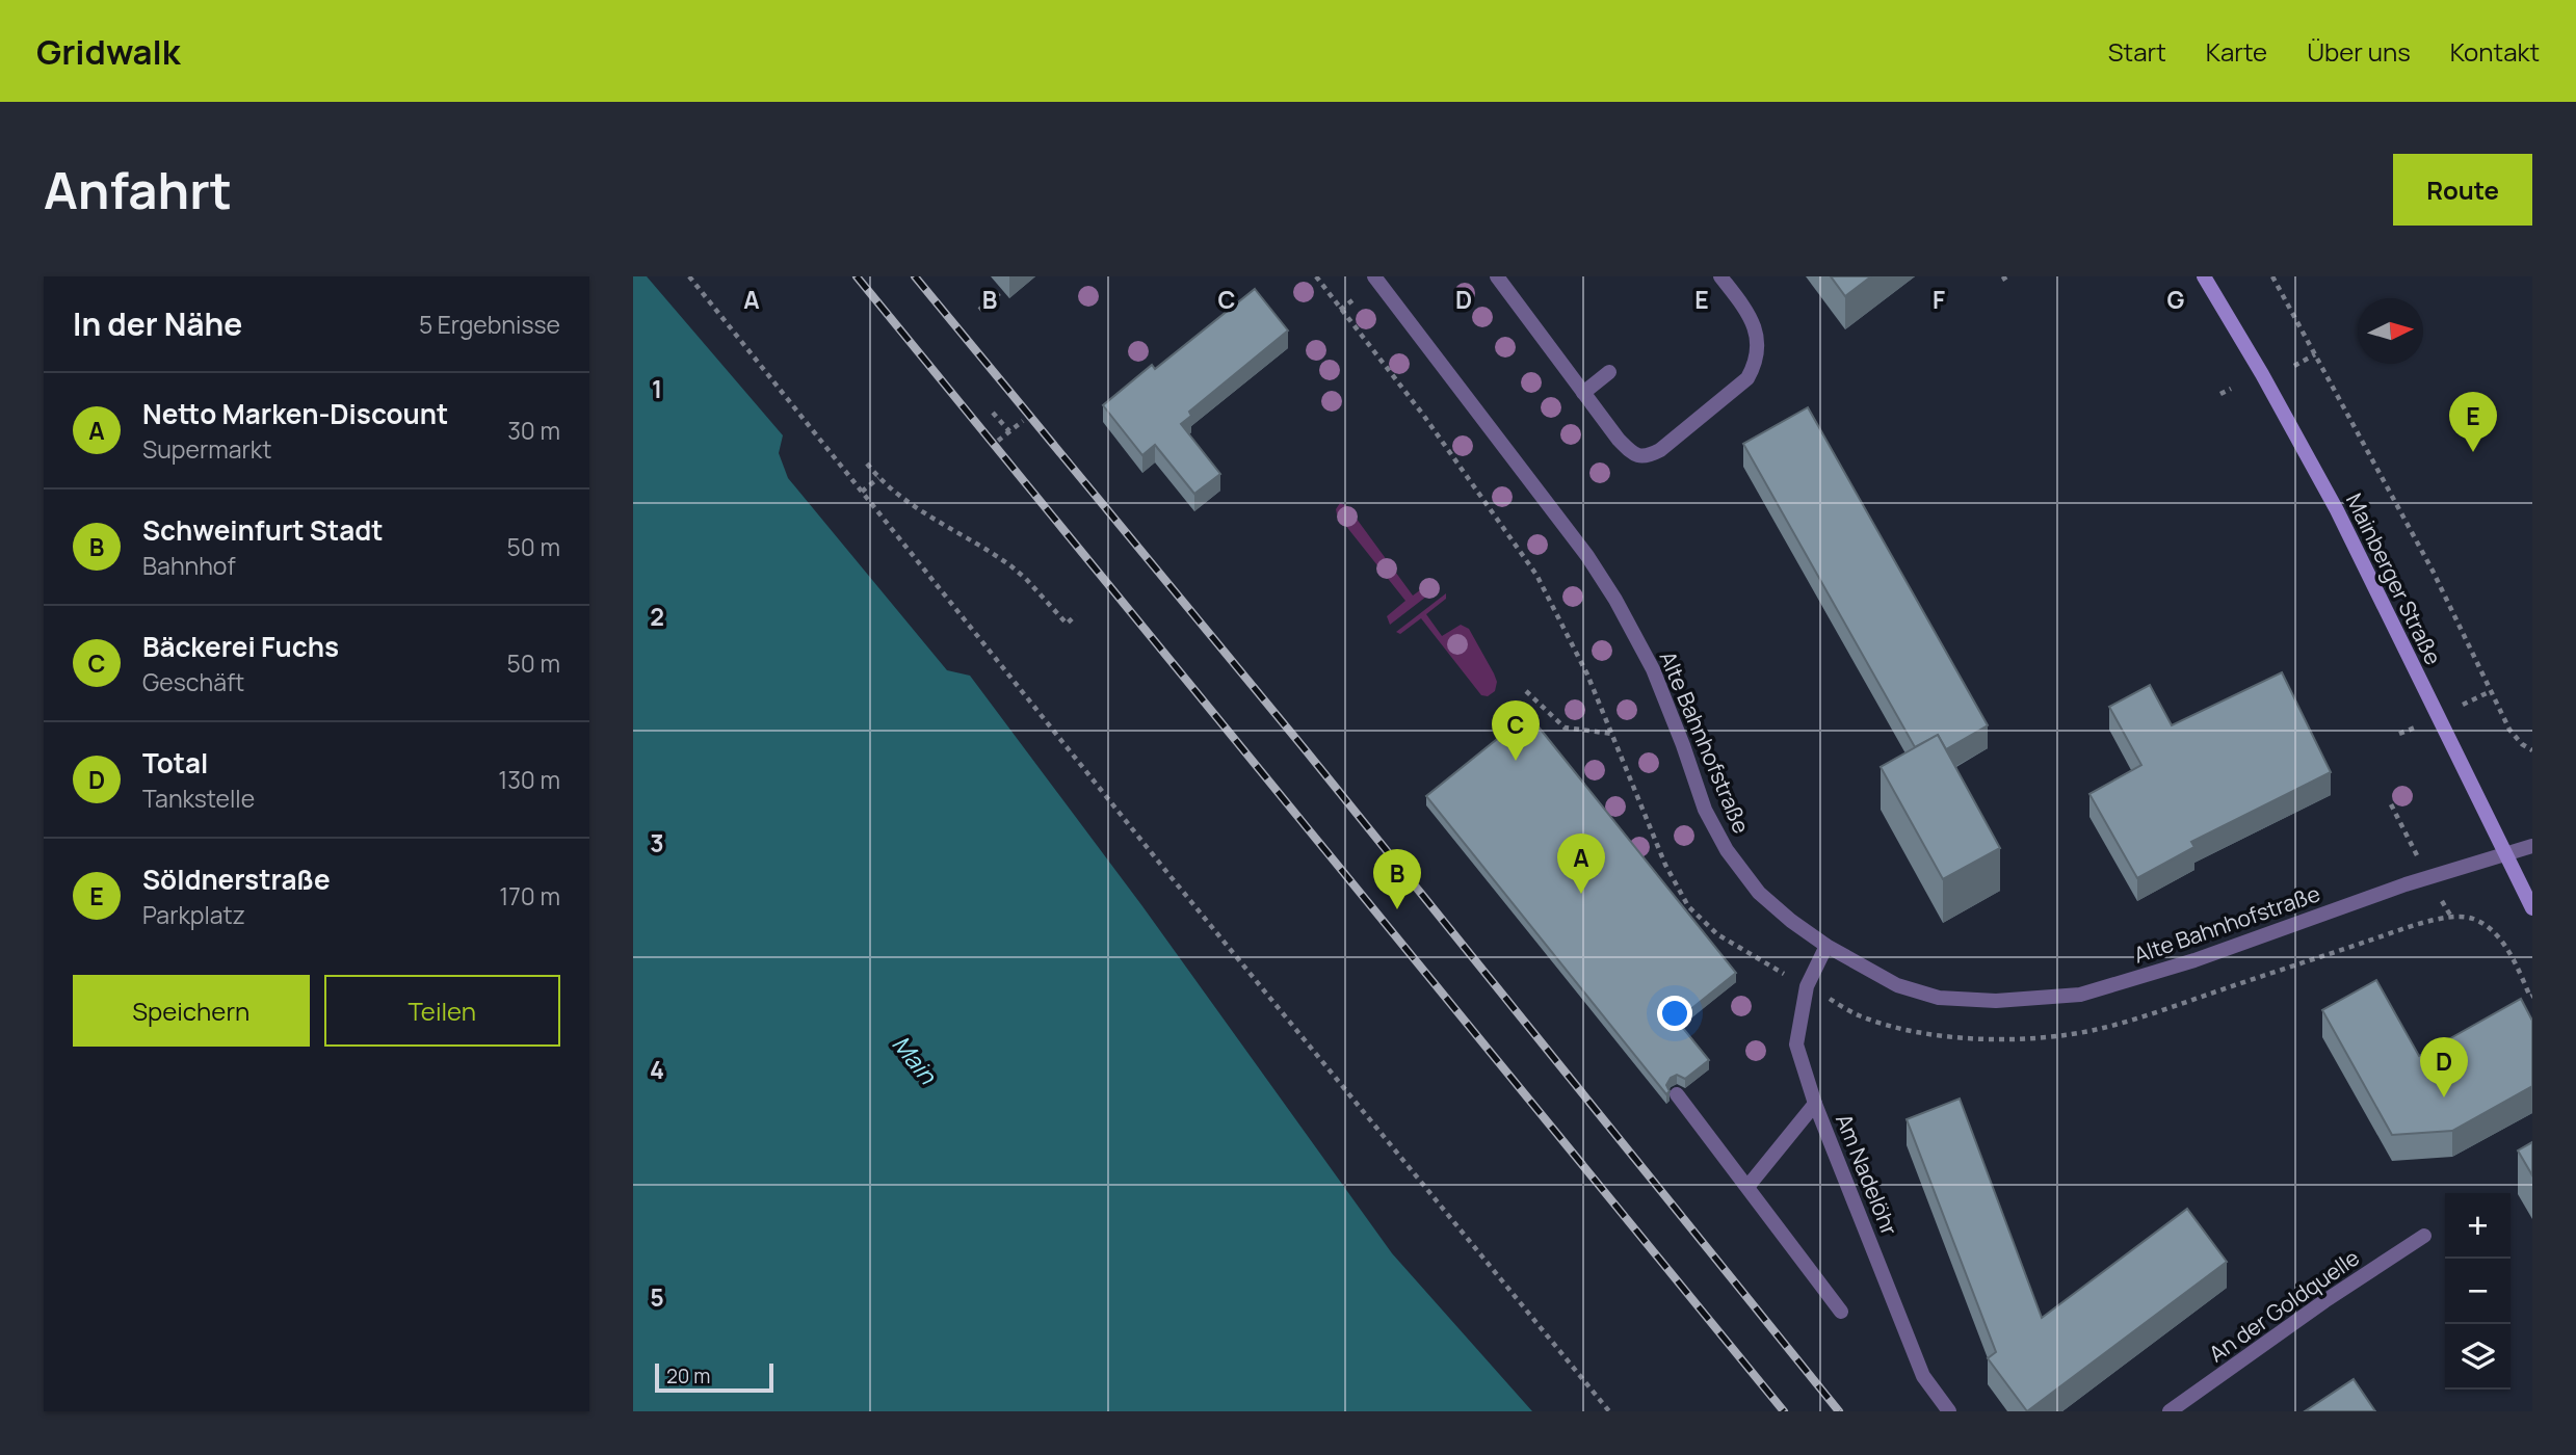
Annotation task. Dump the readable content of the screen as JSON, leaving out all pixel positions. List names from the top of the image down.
{
  "streets": {
    "main road": ["Mainberger Straße"],
    "street": ["Alte Bahnhofstraße", "Am Nadelöhr", "An der Goldquelle"]
  },
  "crossings": [
    ["Mainberger Straße", "Alte Bahnhofstraße"],
    ["Alte Bahnhofstraße", "Am Nadelöhr"]
  ],
  "water": ["Main"],
  "scale_bar": "20 m",
  "north": "right",
  "page": {
    "header": "Gridwalk",
    "nav": [
      "Start",
      "Karte",
      "Über uns",
      "Kontakt"
    ],
    "buttons": [
      "Route",
      ["Speichern", "Teilen"]
    ],
    "title": "Anfahrt",
    "heading": ["In der Nähe", "5 Ergebnisse"],
    "list": [
      {
        "mark": "A",
        "name": "Netto Marken-Discount",
        "note": "Supermarkt",
        "value": "30 m"
      },
      {
        "mark": "B",
        "name": "Schweinfurt Stadt",
        "note": "Bahnhof",
        "value": "50 m"
      },
      {
        "mark": "C",
        "name": "Bäckerei Fuchs",
        "note": "Geschäft",
        "value": "50 m"
      },
      {
        "mark": "D",
        "name": "Total",
        "note": "Tankstelle",
        "value": "130 m"
      },
      {
        "mark": "E",
        "name": "Söldnerstraße",
        "note": "Parkplatz",
        "value": "170 m"
      }
    ],
    "pins": [
      "E",
      "C",
      "A",
      "B",
      "D"
    ],
    "map_buttons": ["+", "−"],
    "scale": "20 m"
  },
  "grid": {
    "columns": [
      "A",
      "B",
      "C",
      "D",
      "E",
      "F",
      "G"
    ],
    "rows": [
      "1",
      "2",
      "3",
      "4",
      "5"
    ]
  }
}
